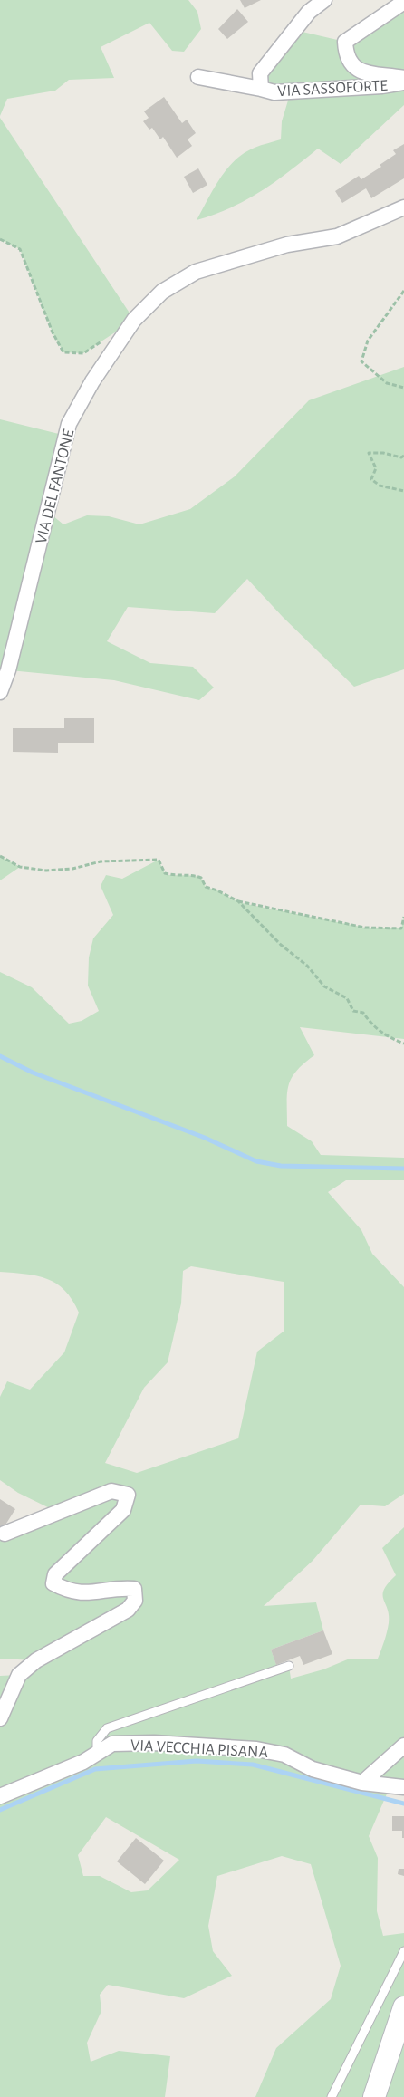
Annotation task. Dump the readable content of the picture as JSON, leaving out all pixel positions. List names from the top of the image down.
{
  "streets": {
    "street": ["VIA SASSOFORTE", "VIA DEL FANTONE", "VIA VECCHIA PISANA"]
  }
}
